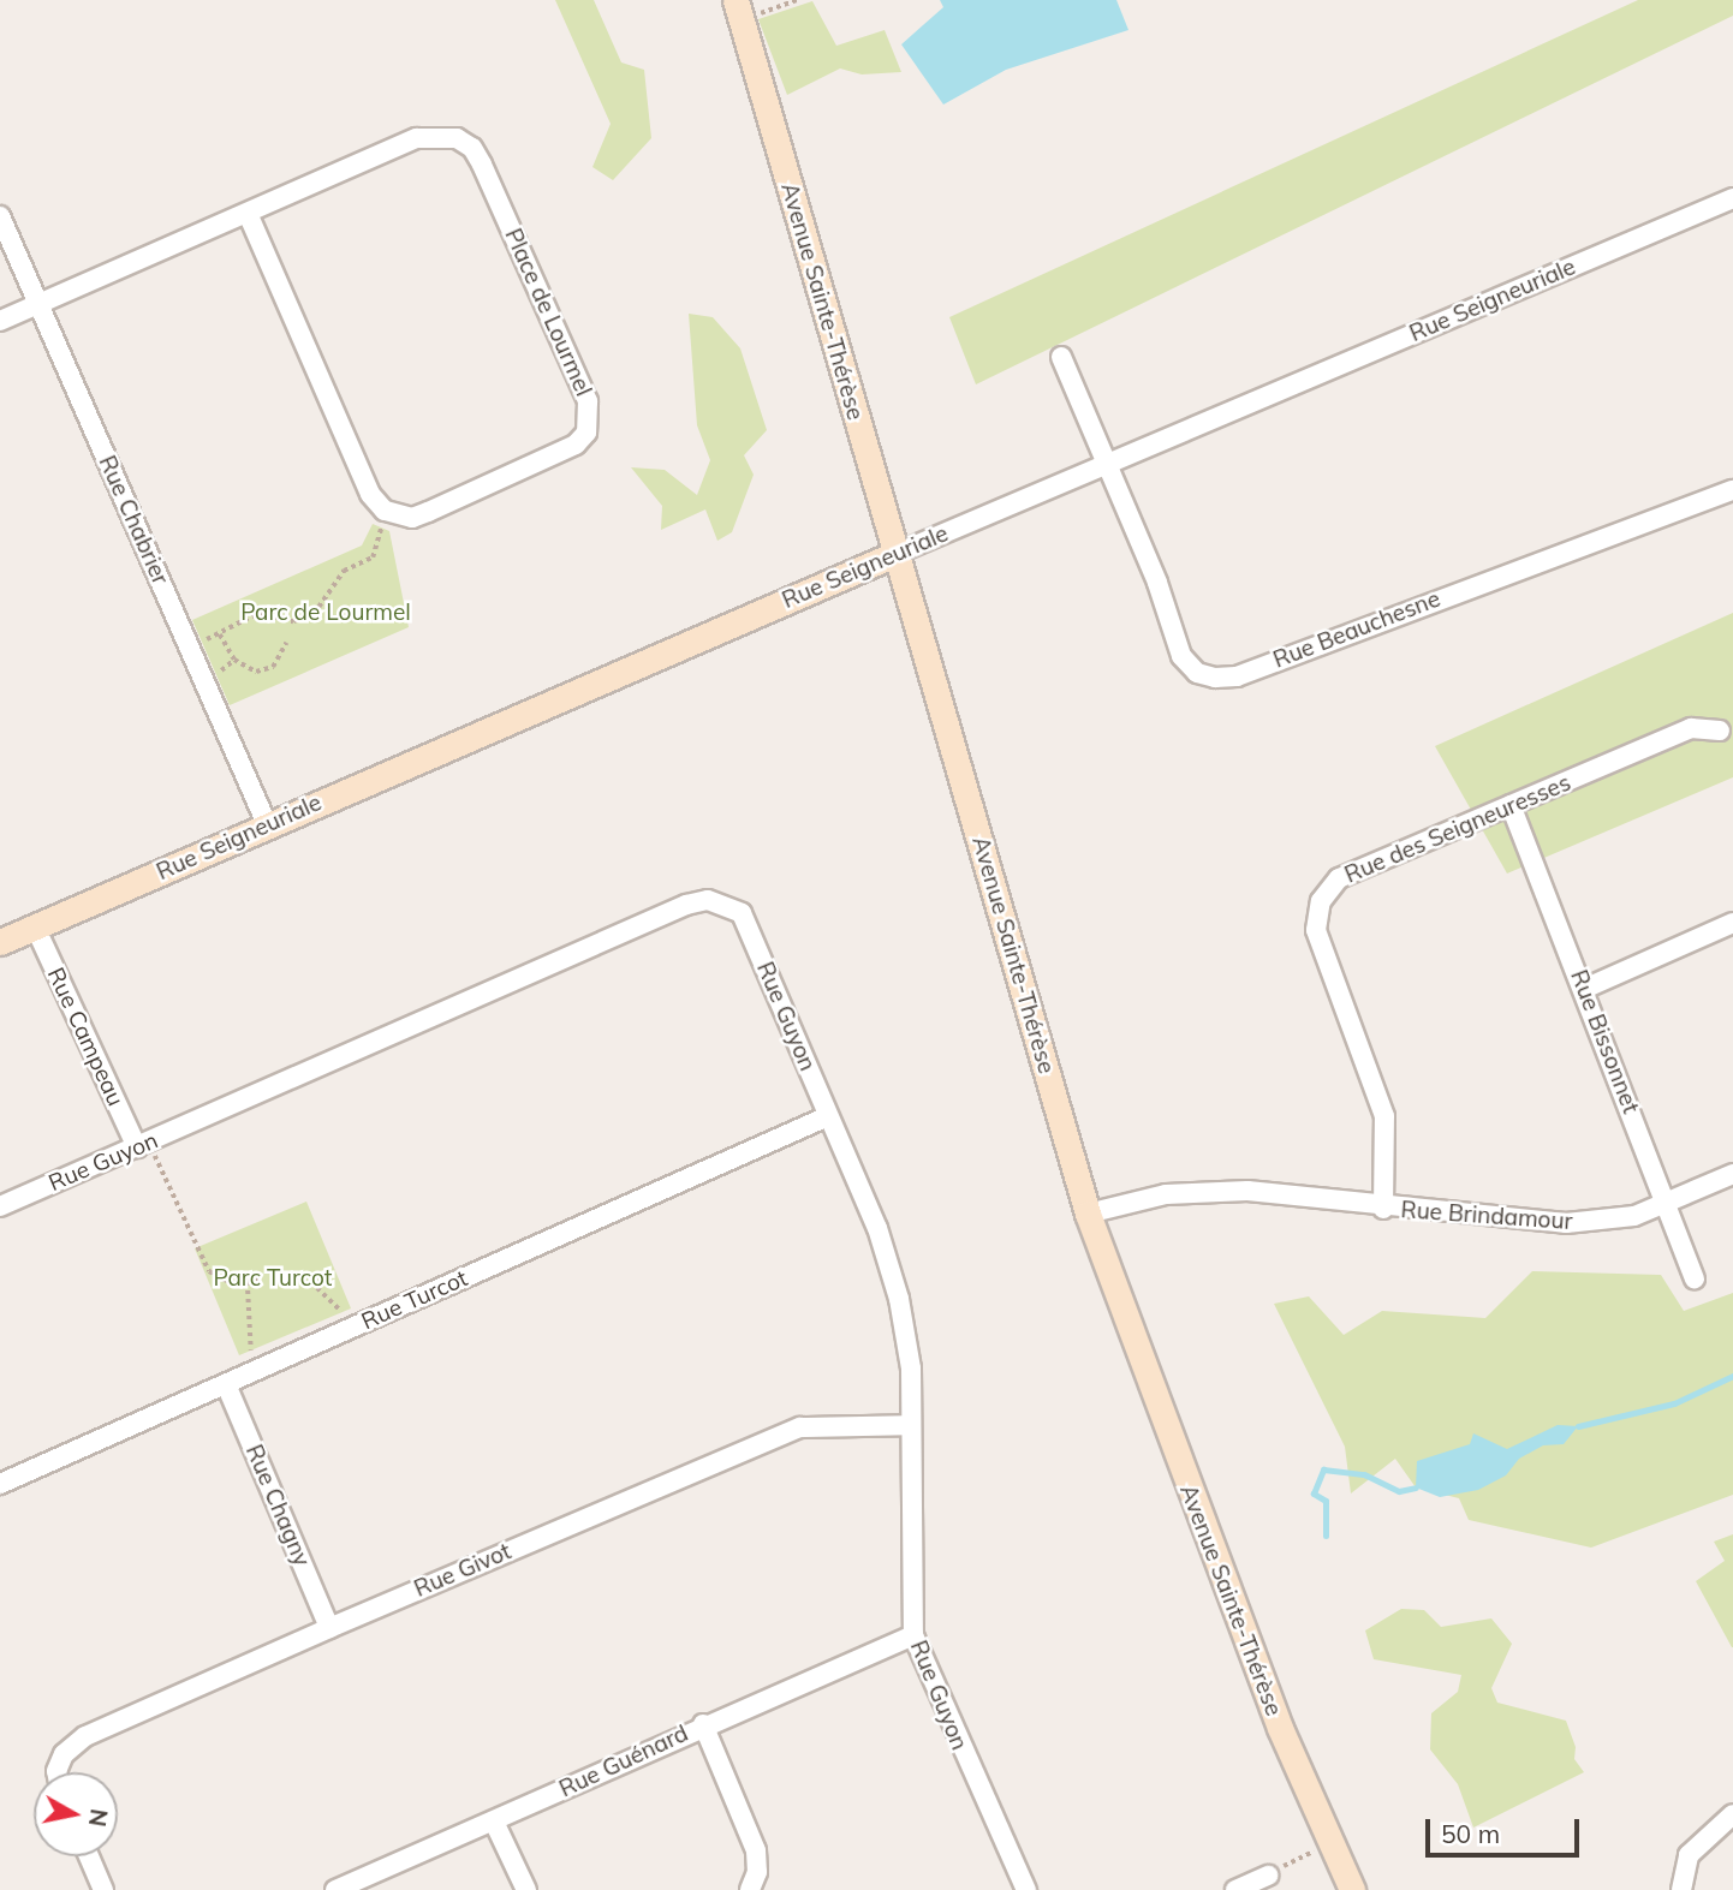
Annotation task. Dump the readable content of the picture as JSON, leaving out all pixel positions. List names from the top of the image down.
{
  "streets": {
    "street": [
      "Rue Seigneuriale",
      "Avenue Sainte-Thérèse",
      "Place de Lourmel",
      "Rue Chabrier",
      "Rue Beauchesne",
      "Rue des Seigneuresses",
      "Rue Guyon",
      "Rue Campeau",
      "Rue Bissonnet",
      "Rue Brindamour",
      "Rue Turcot",
      "Rue Chagny",
      "Rue Givot",
      "Rue Guénard"
    ]
  },
  "crossings": [
    ["Rue Seigneuriale", "Avenue Sainte-Thérèse"],
    ["Rue Seigneuriale", "Rue Chabrier"],
    ["Rue Seigneuriale", "Rue Beauchesne"],
    ["Rue Seigneuriale", "Rue Campeau"],
    ["Avenue Sainte-Thérèse", "Rue Brindamour"],
    ["Place de Lourmel", "Rue Chabrier"],
    ["Rue des Seigneuresses", "Rue Bissonnet"],
    ["Rue des Seigneuresses", "Rue Brindamour"],
    ["Rue Guyon", "Rue Campeau"],
    ["Rue Guyon", "Rue Turcot"],
    ["Rue Guyon", "Rue Givot"],
    ["Rue Guyon", "Rue Guénard"],
    ["Rue Bissonnet", "Rue Brindamour"],
    ["Rue Turcot", "Rue Chagny"],
    ["Rue Chagny", "Rue Givot"]
  ],
  "parks": ["Parc de Lourmel", "Parc Turcot"],
  "scale_bar": "50 m",
  "north": "right"
}
